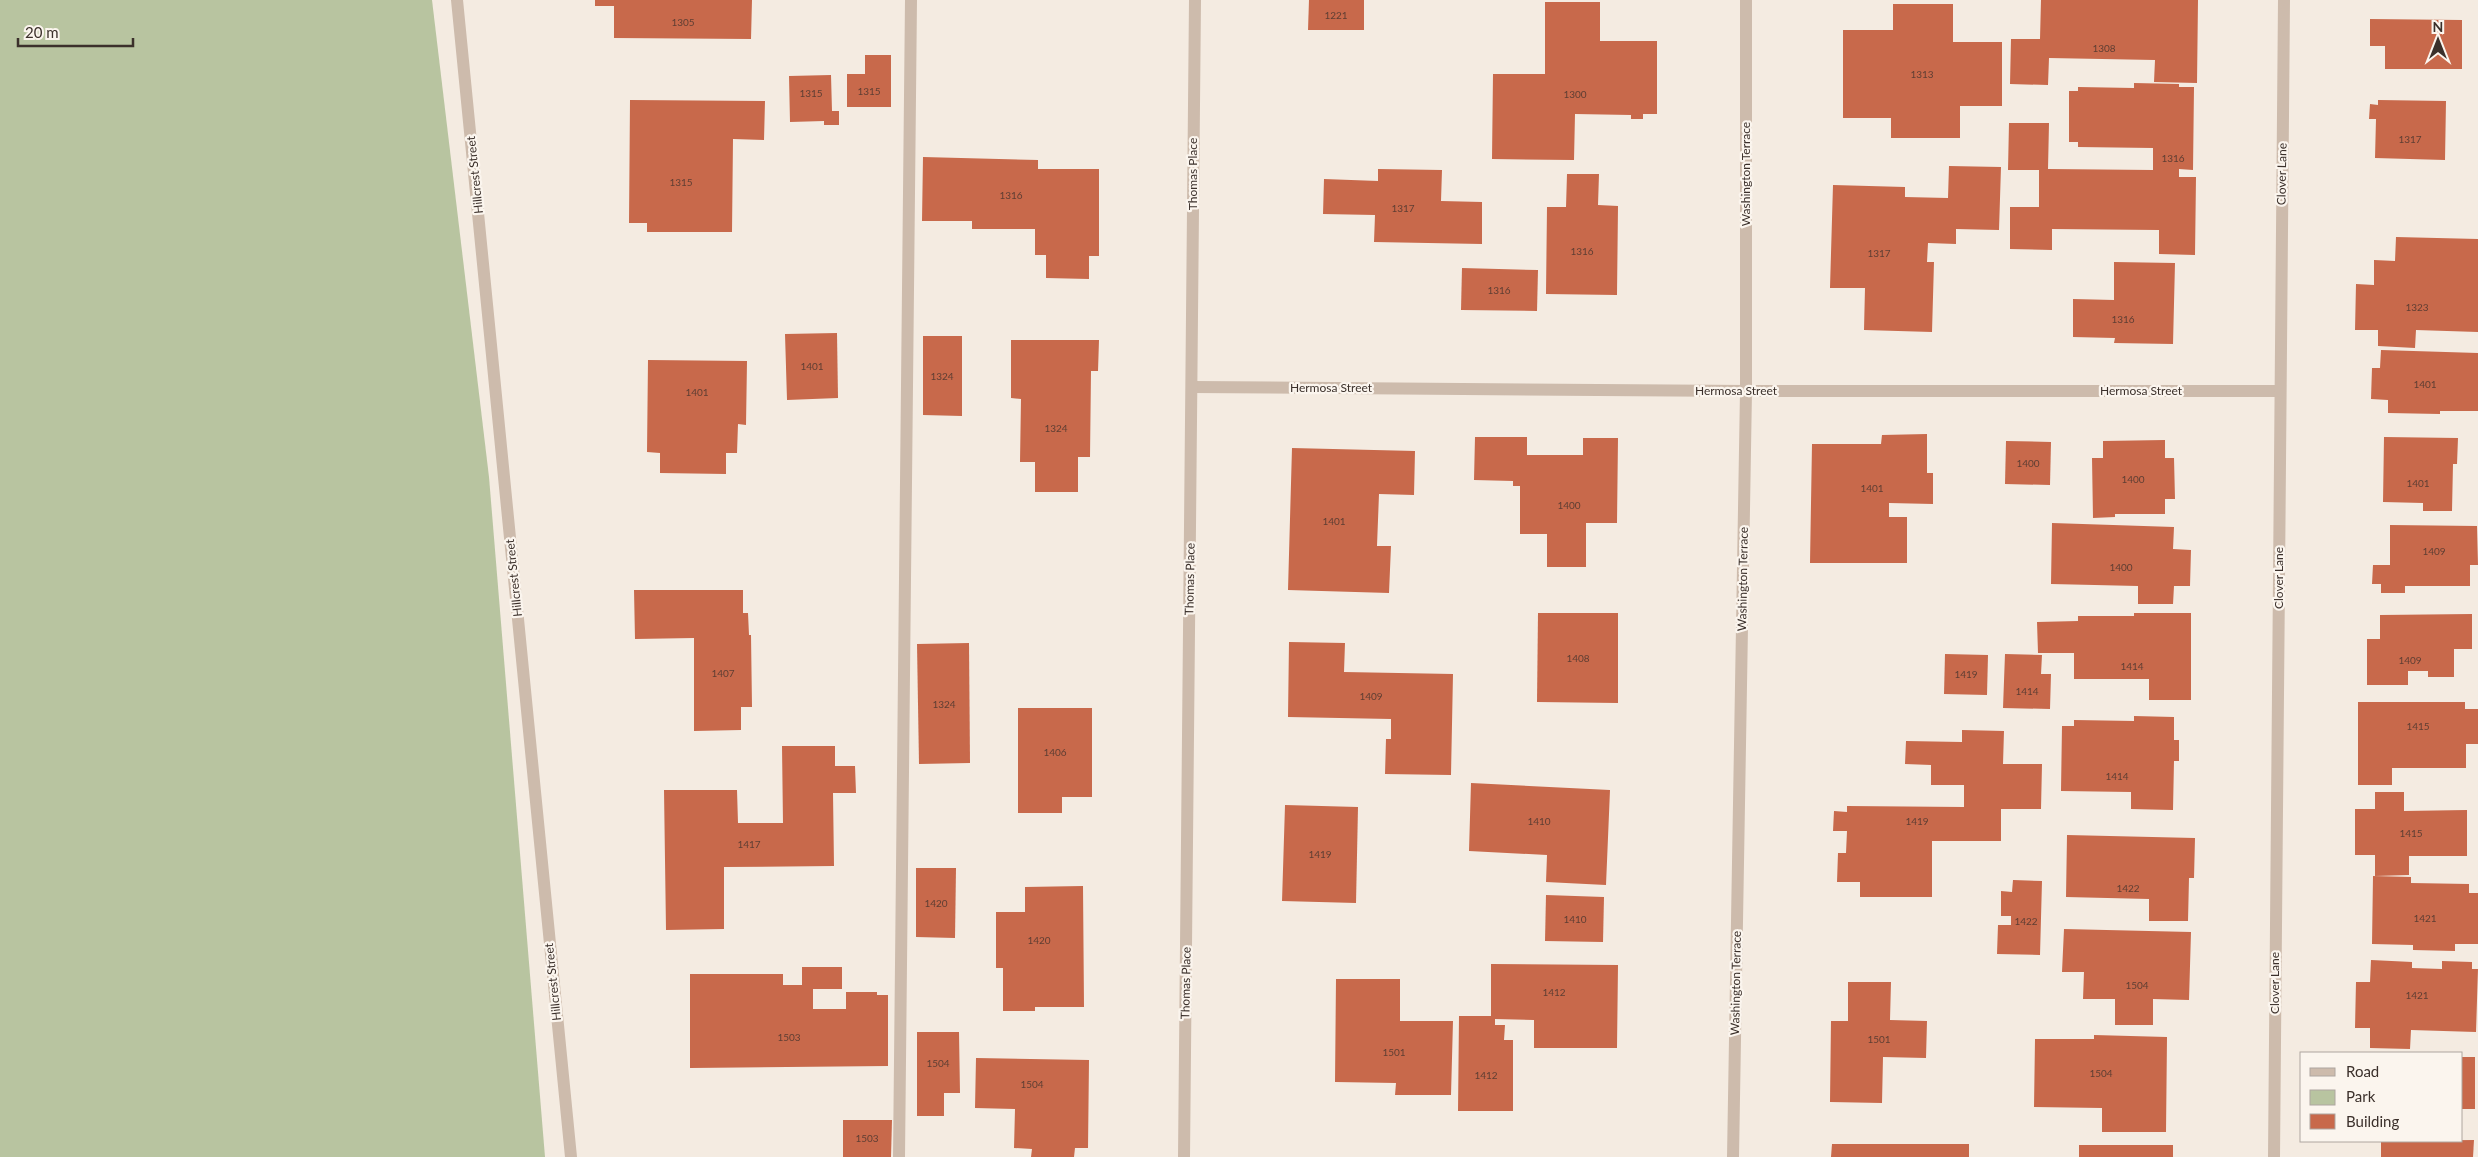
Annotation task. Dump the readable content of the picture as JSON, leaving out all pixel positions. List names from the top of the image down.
{
  "streets": {
    "street": [
      "Thomas Place",
      "Washington Terrace",
      "Clover Lane",
      "Hillcrest Street",
      "Hermosa Street"
    ]
  },
  "crossings": [
    ["Thomas Place", "Hermosa Street"],
    ["Washington Terrace", "Hermosa Street"],
    ["Clover Lane", "Hermosa Street"]
  ],
  "house_numbers": [
    "1221",
    "1305",
    "1308",
    "1313",
    "1315",
    "1315",
    "1300",
    "1317",
    "1316",
    "1315",
    "1316",
    "1317",
    "1316",
    "1317",
    "1316",
    "1323",
    "1316",
    "1401",
    "1324",
    "1401",
    "1401",
    "1324",
    "1400",
    "1400",
    "1401",
    "1401",
    "1400",
    "1401",
    "1409",
    "1400",
    "1408",
    "1409",
    "1414",
    "1407",
    "1419",
    "1414",
    "1409",
    "1324",
    "1415",
    "1406",
    "1414",
    "1410",
    "1419",
    "1415",
    "1417",
    "1419",
    "1422",
    "1420",
    "1421",
    "1410",
    "1422",
    "1420",
    "1504",
    "1412",
    "1421",
    "1503",
    "1501",
    "1501",
    "1504",
    "1504",
    "1412",
    "1504",
    "1503"
  ],
  "legend": ["Road", "Park", "Building"],
  "scale_bar": "20 m",
  "north": "top"
}
